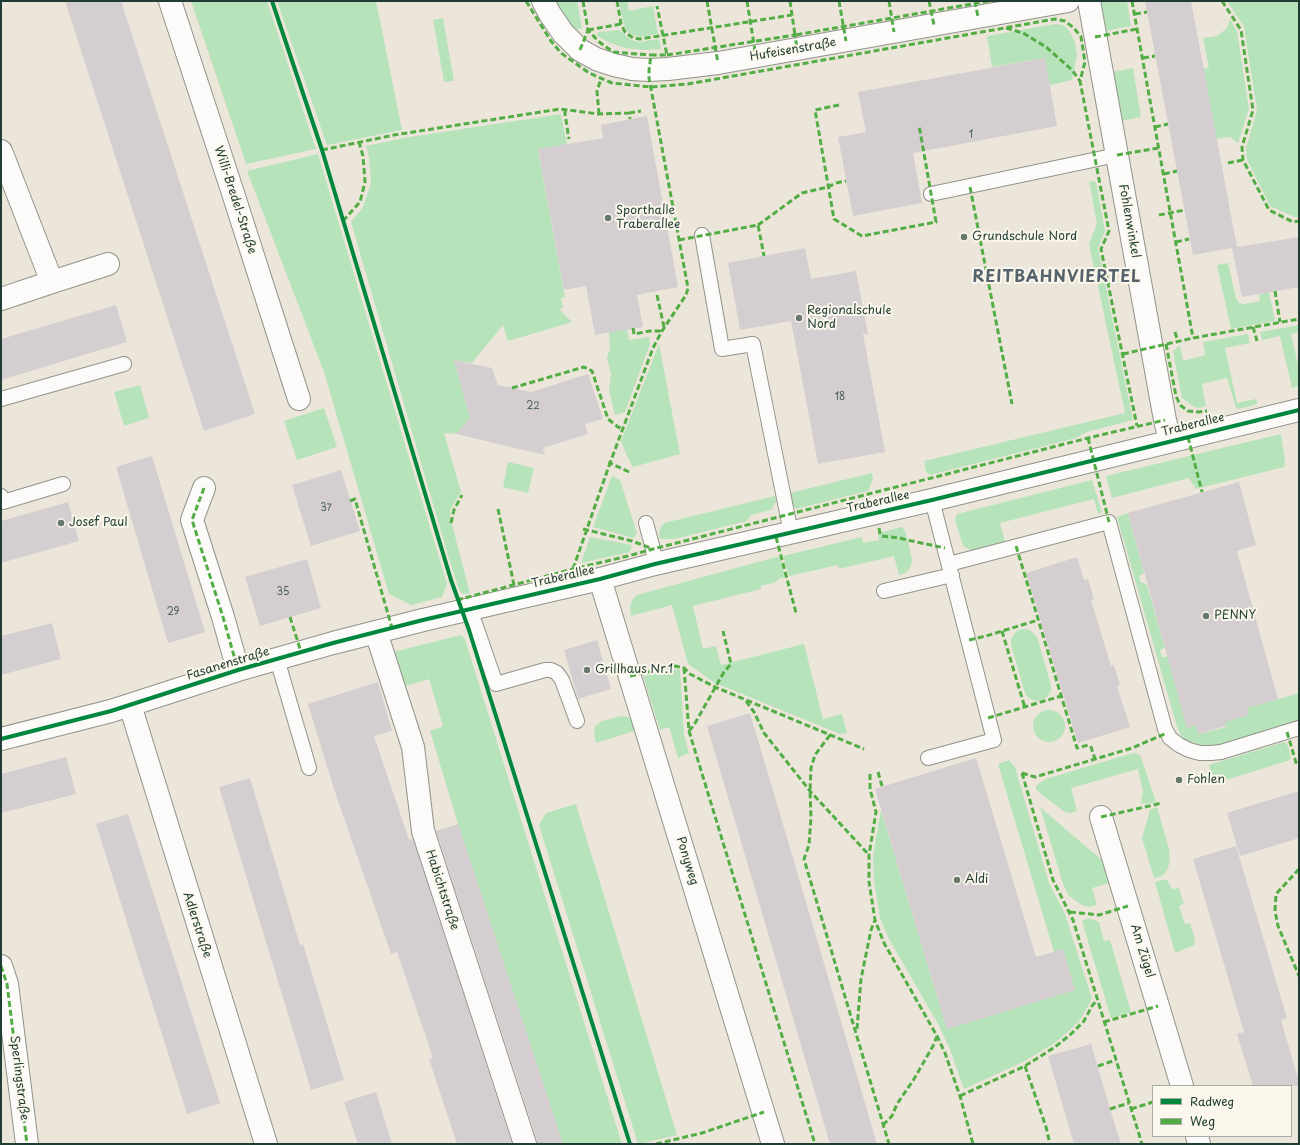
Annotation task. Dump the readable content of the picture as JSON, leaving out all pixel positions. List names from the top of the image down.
{
  "streets": {
    "street": [
      "Hufeisenstraße",
      "Willi-Bredel-Straße",
      "Fohlenwinkel",
      "Traberallee",
      "Fasanenstraße",
      "Ponyweg",
      "Habichtstraße",
      "Adlerstraße",
      "Am Zügel",
      "Sperlingstraße"
    ]
  },
  "crossings": [
    ["Fohlenwinkel", "Traberallee"],
    ["Traberallee", "Fasanenstraße"],
    ["Traberallee", "Ponyweg"],
    ["Fasanenstraße", "Habichtstraße"],
    ["Fasanenstraße", "Adlerstraße"]
  ],
  "districts": ["REITBAHNVIERTEL"],
  "places": [
    "Sporthalle Traberallee",
    "Grundschule Nord",
    "Regionalschule Nord",
    "Josef Paul",
    "PENNY",
    "Grillhaus Nr.1",
    "Fohlen",
    "Aldi"
  ],
  "house_numbers": [
    "1",
    "18",
    "22",
    "37",
    "35",
    "29"
  ],
  "legend": ["Radweg", "Weg"]
}
